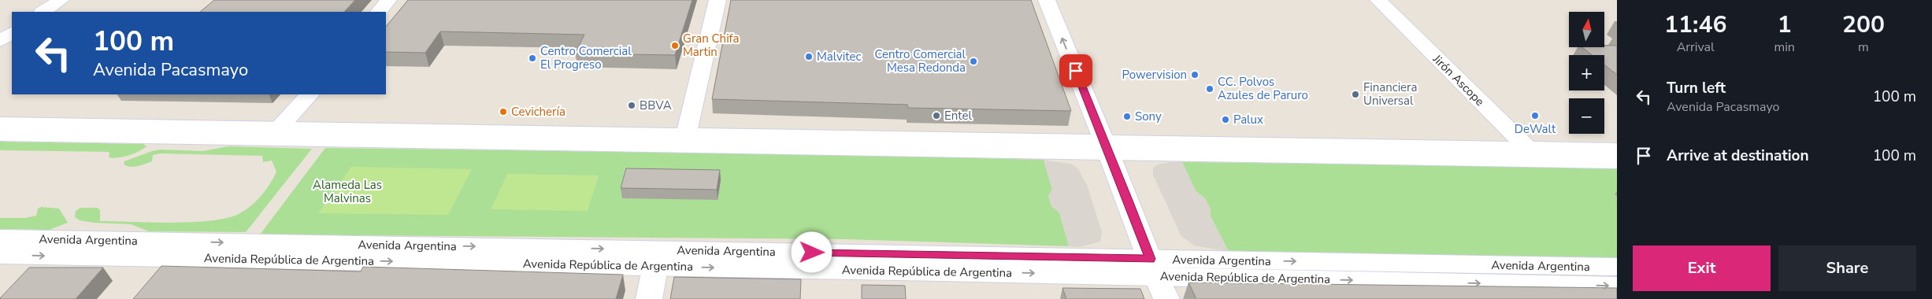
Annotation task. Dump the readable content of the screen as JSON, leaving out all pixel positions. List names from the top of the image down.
{
  "streets": {
    "street": ["Jirón Ascope", "Avenida Argentina", "Avenida República de Argentina"]
  },
  "crossings": [
    ["Avenida Argentina", "Avenida República de Argentina"]
  ],
  "parks": ["Alameda Las Malvinas"],
  "places": [
    "Gran Chifa Martin",
    "Malvitec",
    "Centro Comercial El Progreso",
    "Centro Comercial Mesa Redonda",
    "Powervision",
    "CC. Polvos Azules de Paruro",
    "Financiera Universal",
    "BBVA",
    "Cevichería",
    "Entel",
    "DeWalt",
    "Sony",
    "Palux"
  ],
  "north": "top",
  "page": {
    "eta": [
      "11:46",
      "Arrival",
      "1",
      "min",
      "200",
      "m"
    ],
    "map_buttons": ["+", "−"],
    "turn": ["100 m", "Avenida Pacasmayo"],
    "list": [
      {
        "name": "Turn left",
        "note": "Avenida Pacasmayo",
        "value": "100 m"
      },
      {
        "name": "Arrive at destination",
        "value": "100 m"
      }
    ],
    "buttons": ["Exit", "Share"]
  }
}
